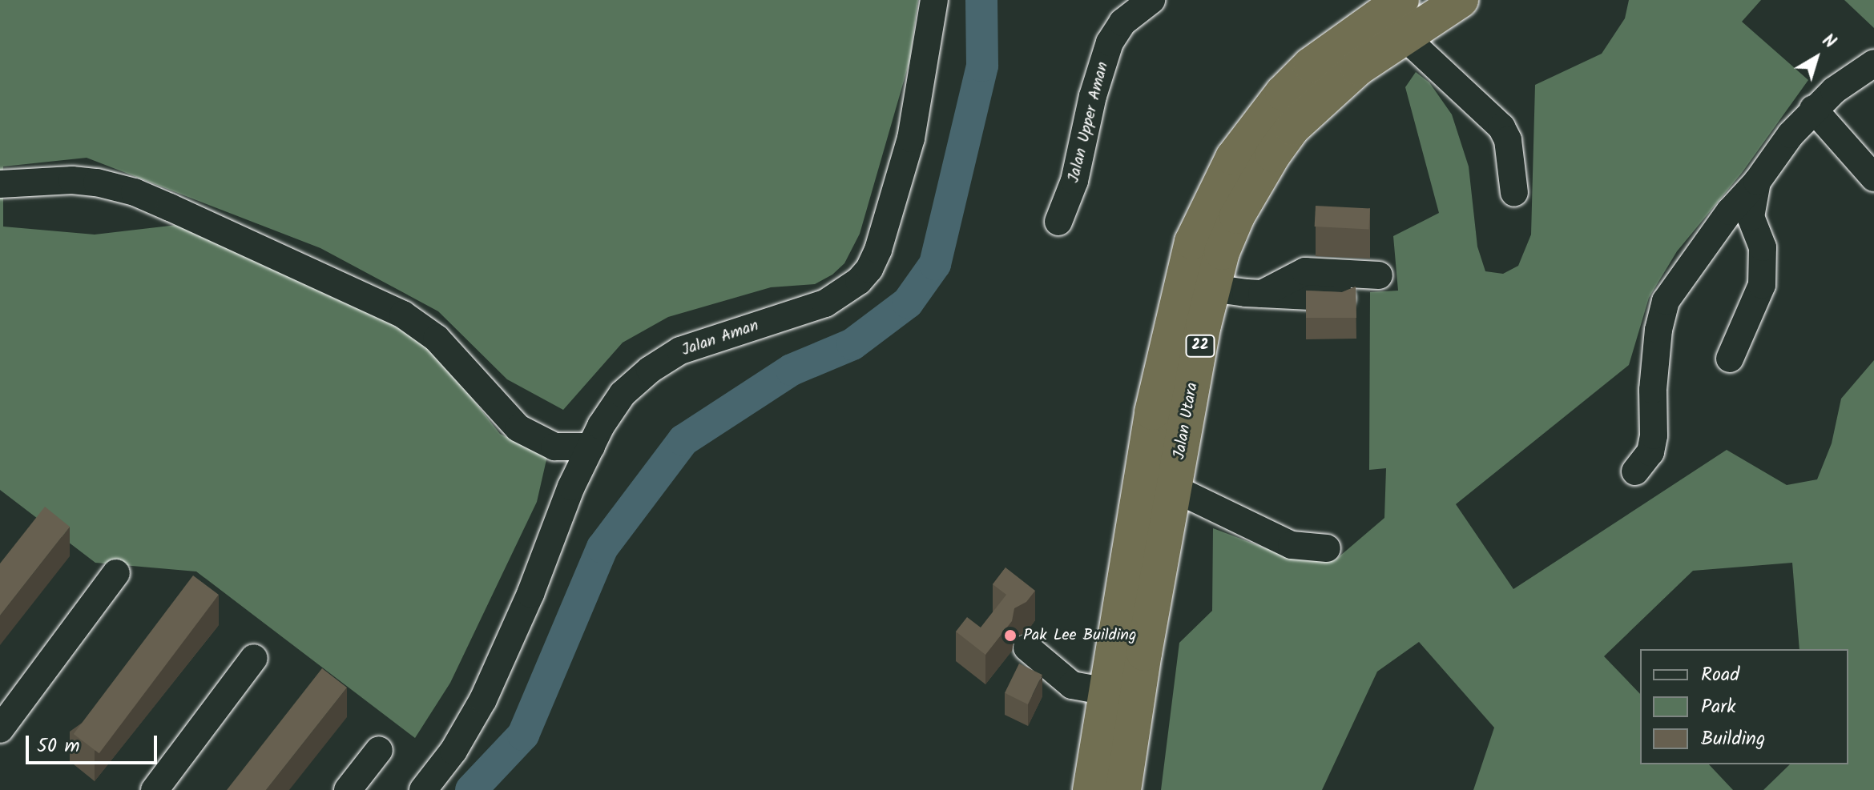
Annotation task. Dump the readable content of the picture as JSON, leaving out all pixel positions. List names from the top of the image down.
{
  "streets": {
    "highway": ["22", "Jalan Utara"],
    "street": ["Jalan Upper Aman", "Jalan Aman"]
  },
  "places": ["Pak Lee Building"],
  "legend": ["Road", "Park", "Building"],
  "scale_bar": "50 m",
  "north": "top right"
}
